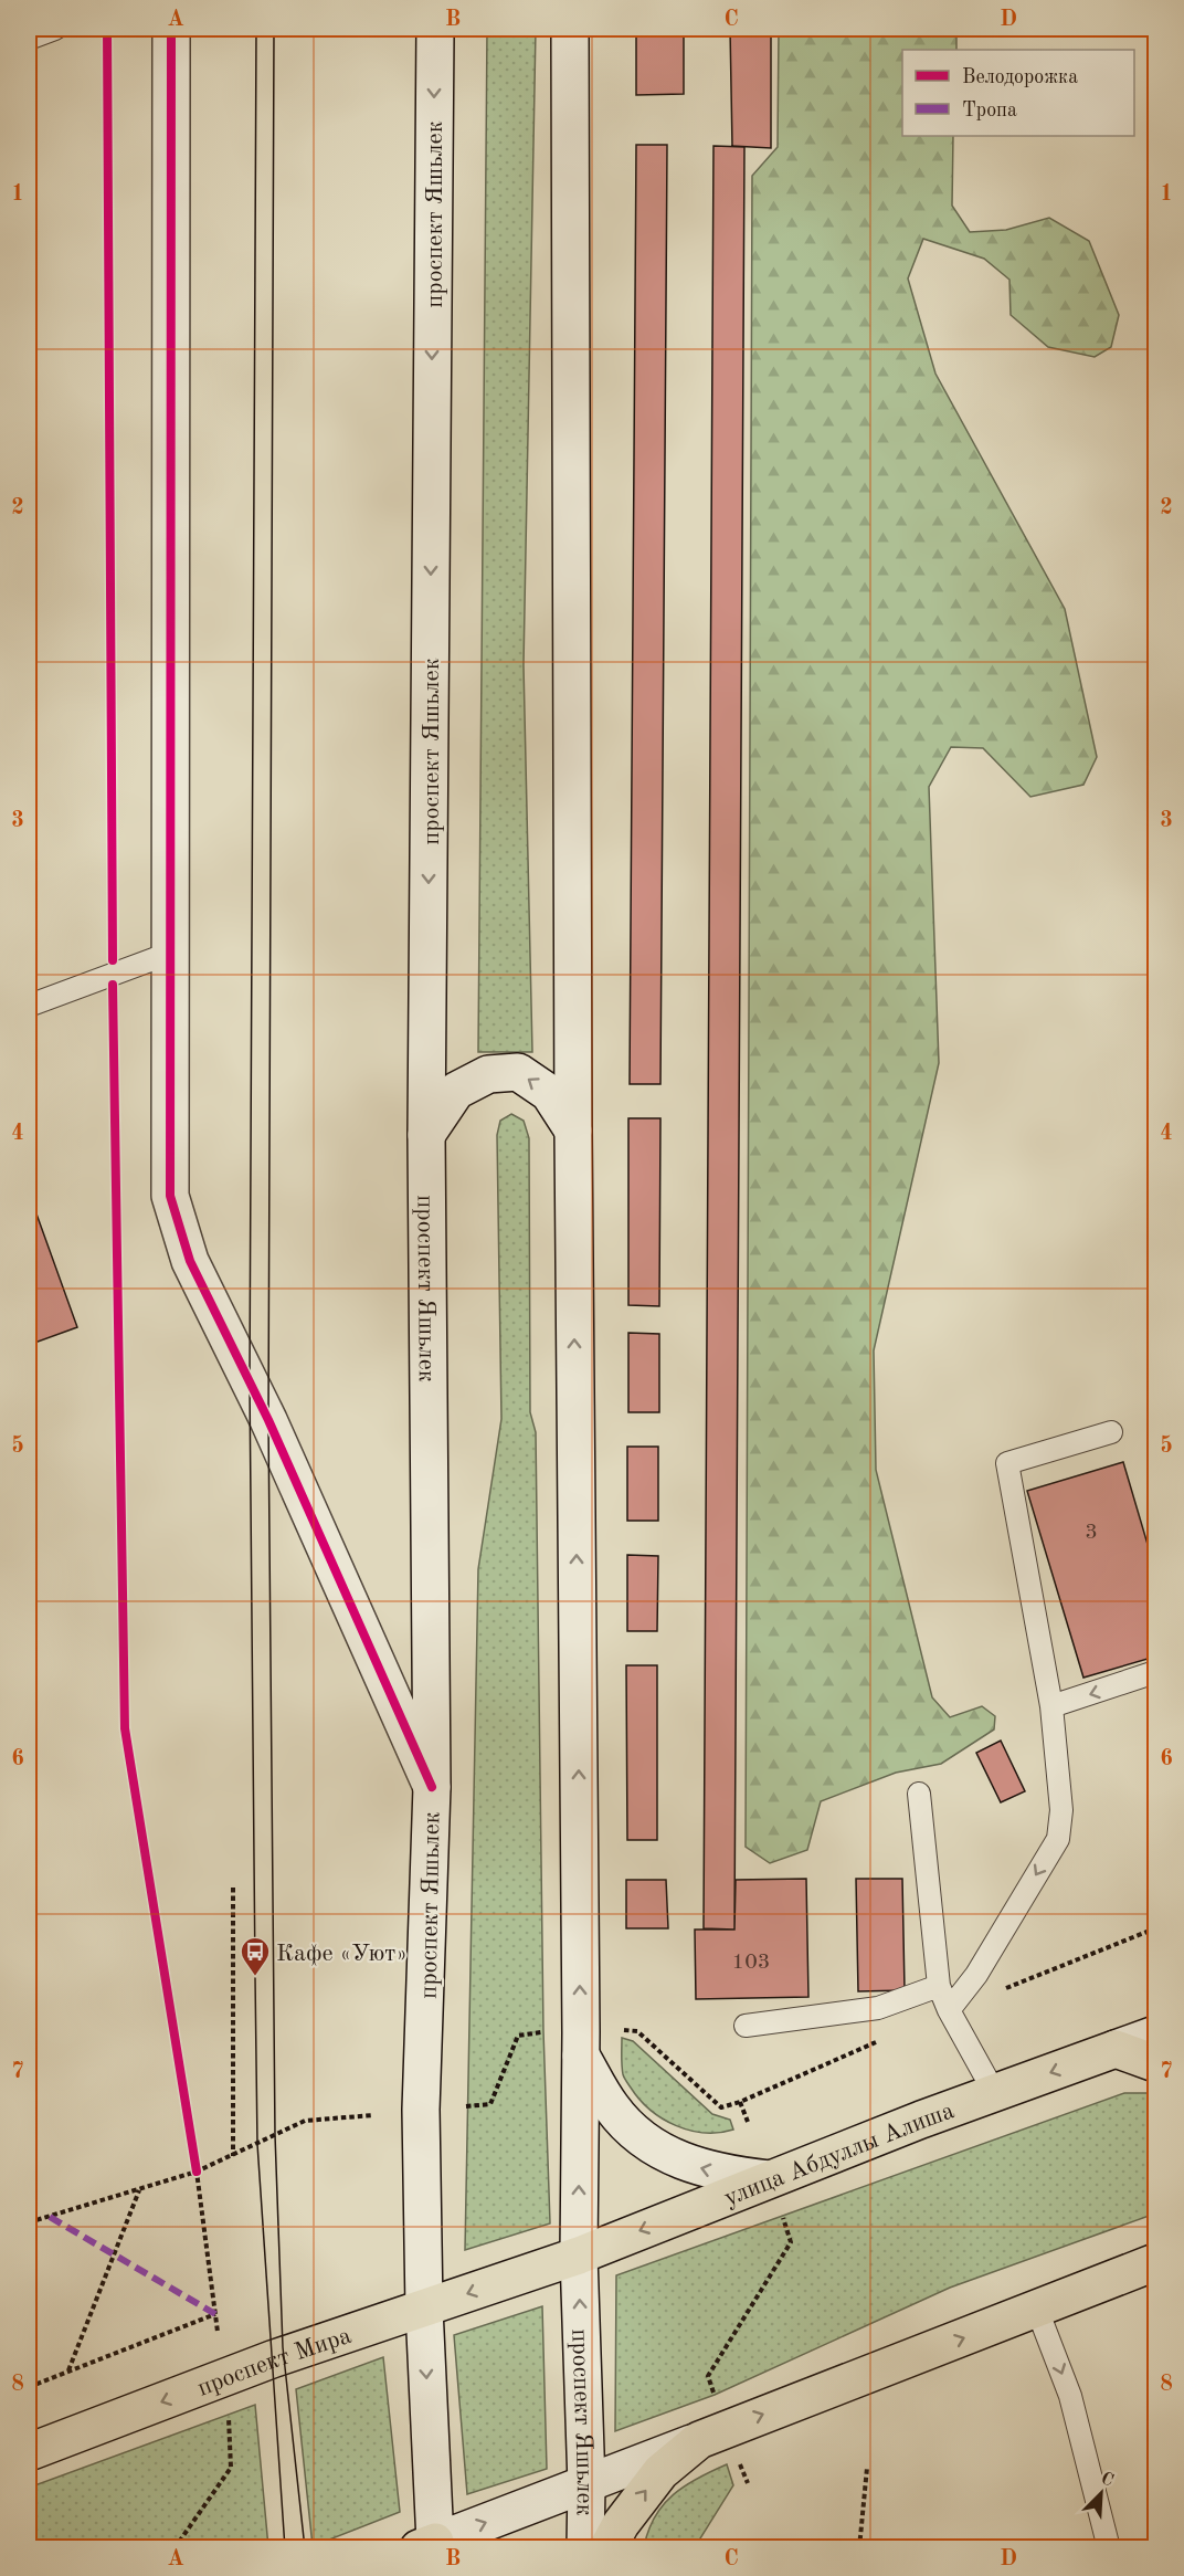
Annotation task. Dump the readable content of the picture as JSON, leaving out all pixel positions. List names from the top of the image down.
{
  "streets": {
    "main road": ["проспект Яшьлек", "улица Абдуллы Алиша", "проспект Мира"]
  },
  "crossings": [
    ["проспект Яшьлек", "улица Абдуллы Алиша"],
    ["проспект Яшьлек", "проспект Мира"],
    ["улица Абдуллы Алиша", "проспект Мира"]
  ],
  "places": {
    "bus stop": ["Кафе «Уют»"]
  },
  "house_numbers": ["3", "103"],
  "legend": ["Велодорожка", "Тропа"],
  "north": "top right",
  "grid": {
    "columns": [
      "A",
      "B",
      "C",
      "D"
    ],
    "rows": [
      "1",
      "2",
      "3",
      "4",
      "5",
      "6",
      "7",
      "8"
    ]
  }
}
